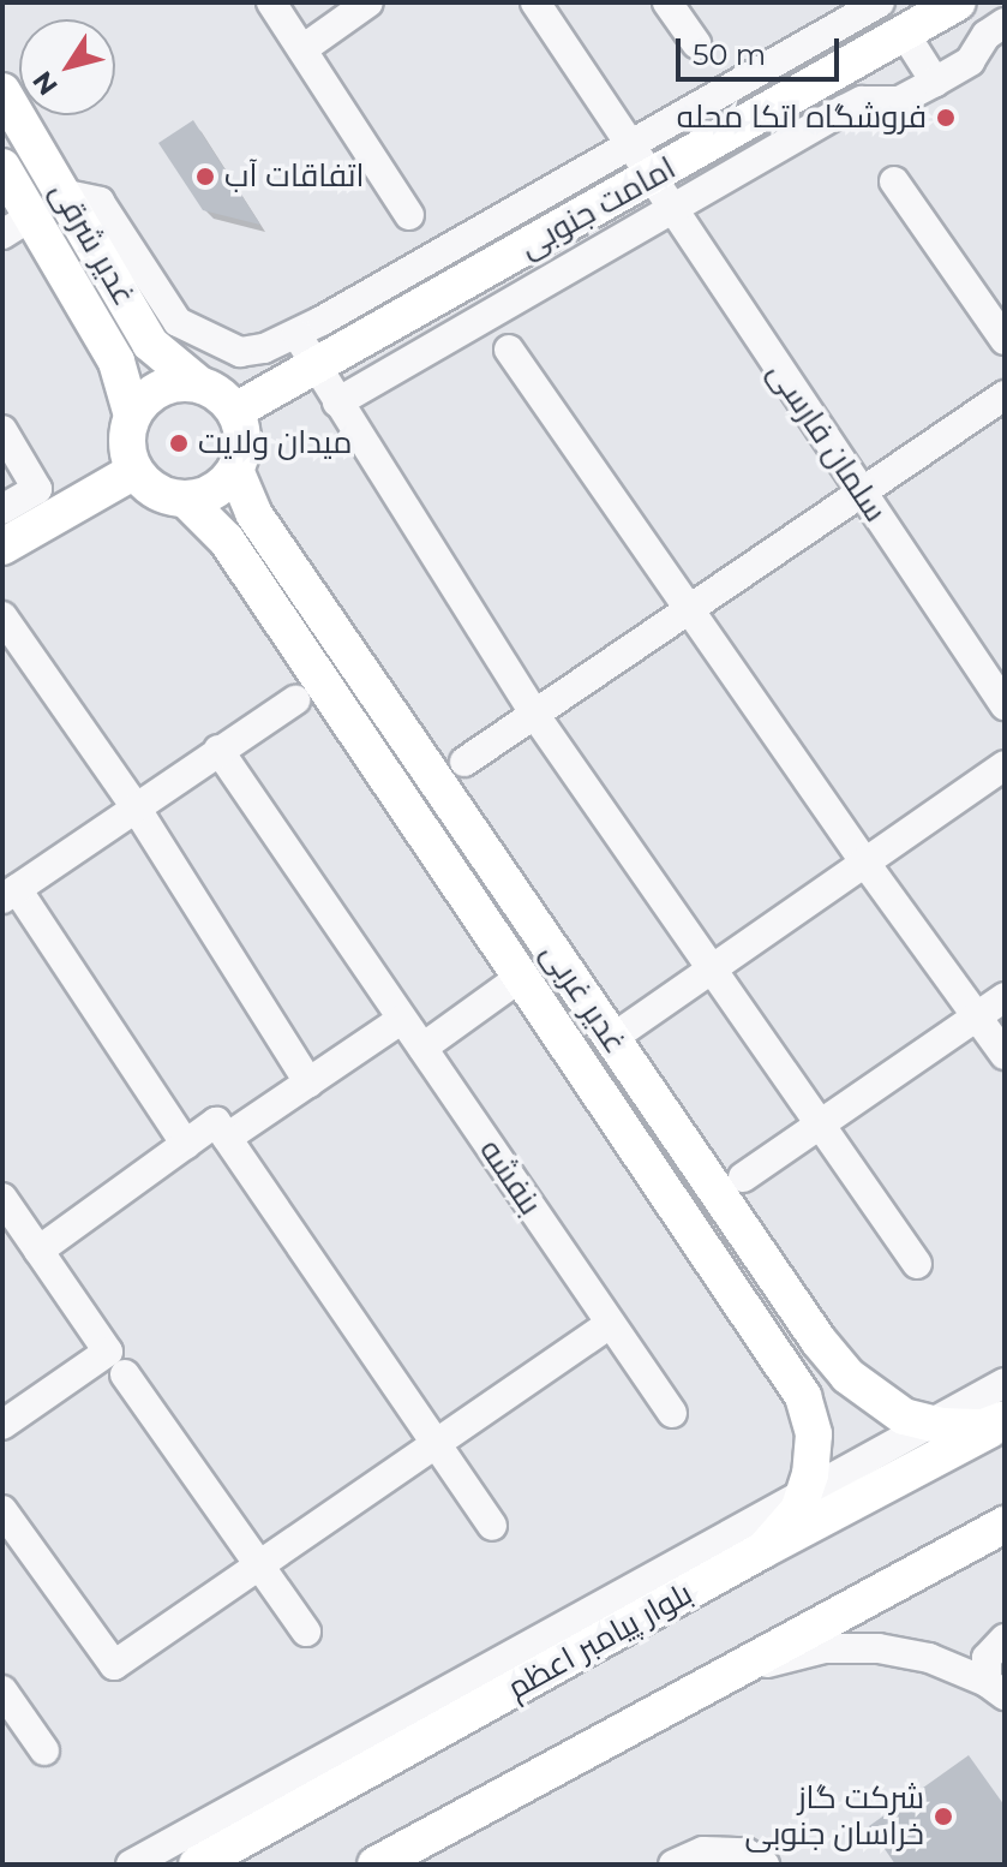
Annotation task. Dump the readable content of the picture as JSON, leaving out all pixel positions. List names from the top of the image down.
{
  "streets": {
    "main road": [
      "امامت جنوبی",
      "غدیر شرقی",
      "غدیر غربی",
      "بلوار پیامبر اعظم"
    ],
    "street": ["سلمان فارسی", "بنفشه"]
  },
  "crossings": [
    ["امامت جنوبی", "غدیر شرقی"],
    ["امامت جنوبی", "سلمان فارسی"],
    ["امامت جنوبی", "غدیر غربی"],
    ["غدیر شرقی", "غدیر غربی"],
    ["غدیر غربی", "بلوار پیامبر اعظم"]
  ],
  "places": [
    "فروشگاه اتکا محله",
    "اتفاقات آب",
    "میدان ولایت",
    "شرکت گاز خراسان جنوبی"
  ],
  "scale_bar": "50 m",
  "north": "bottom left"
}
